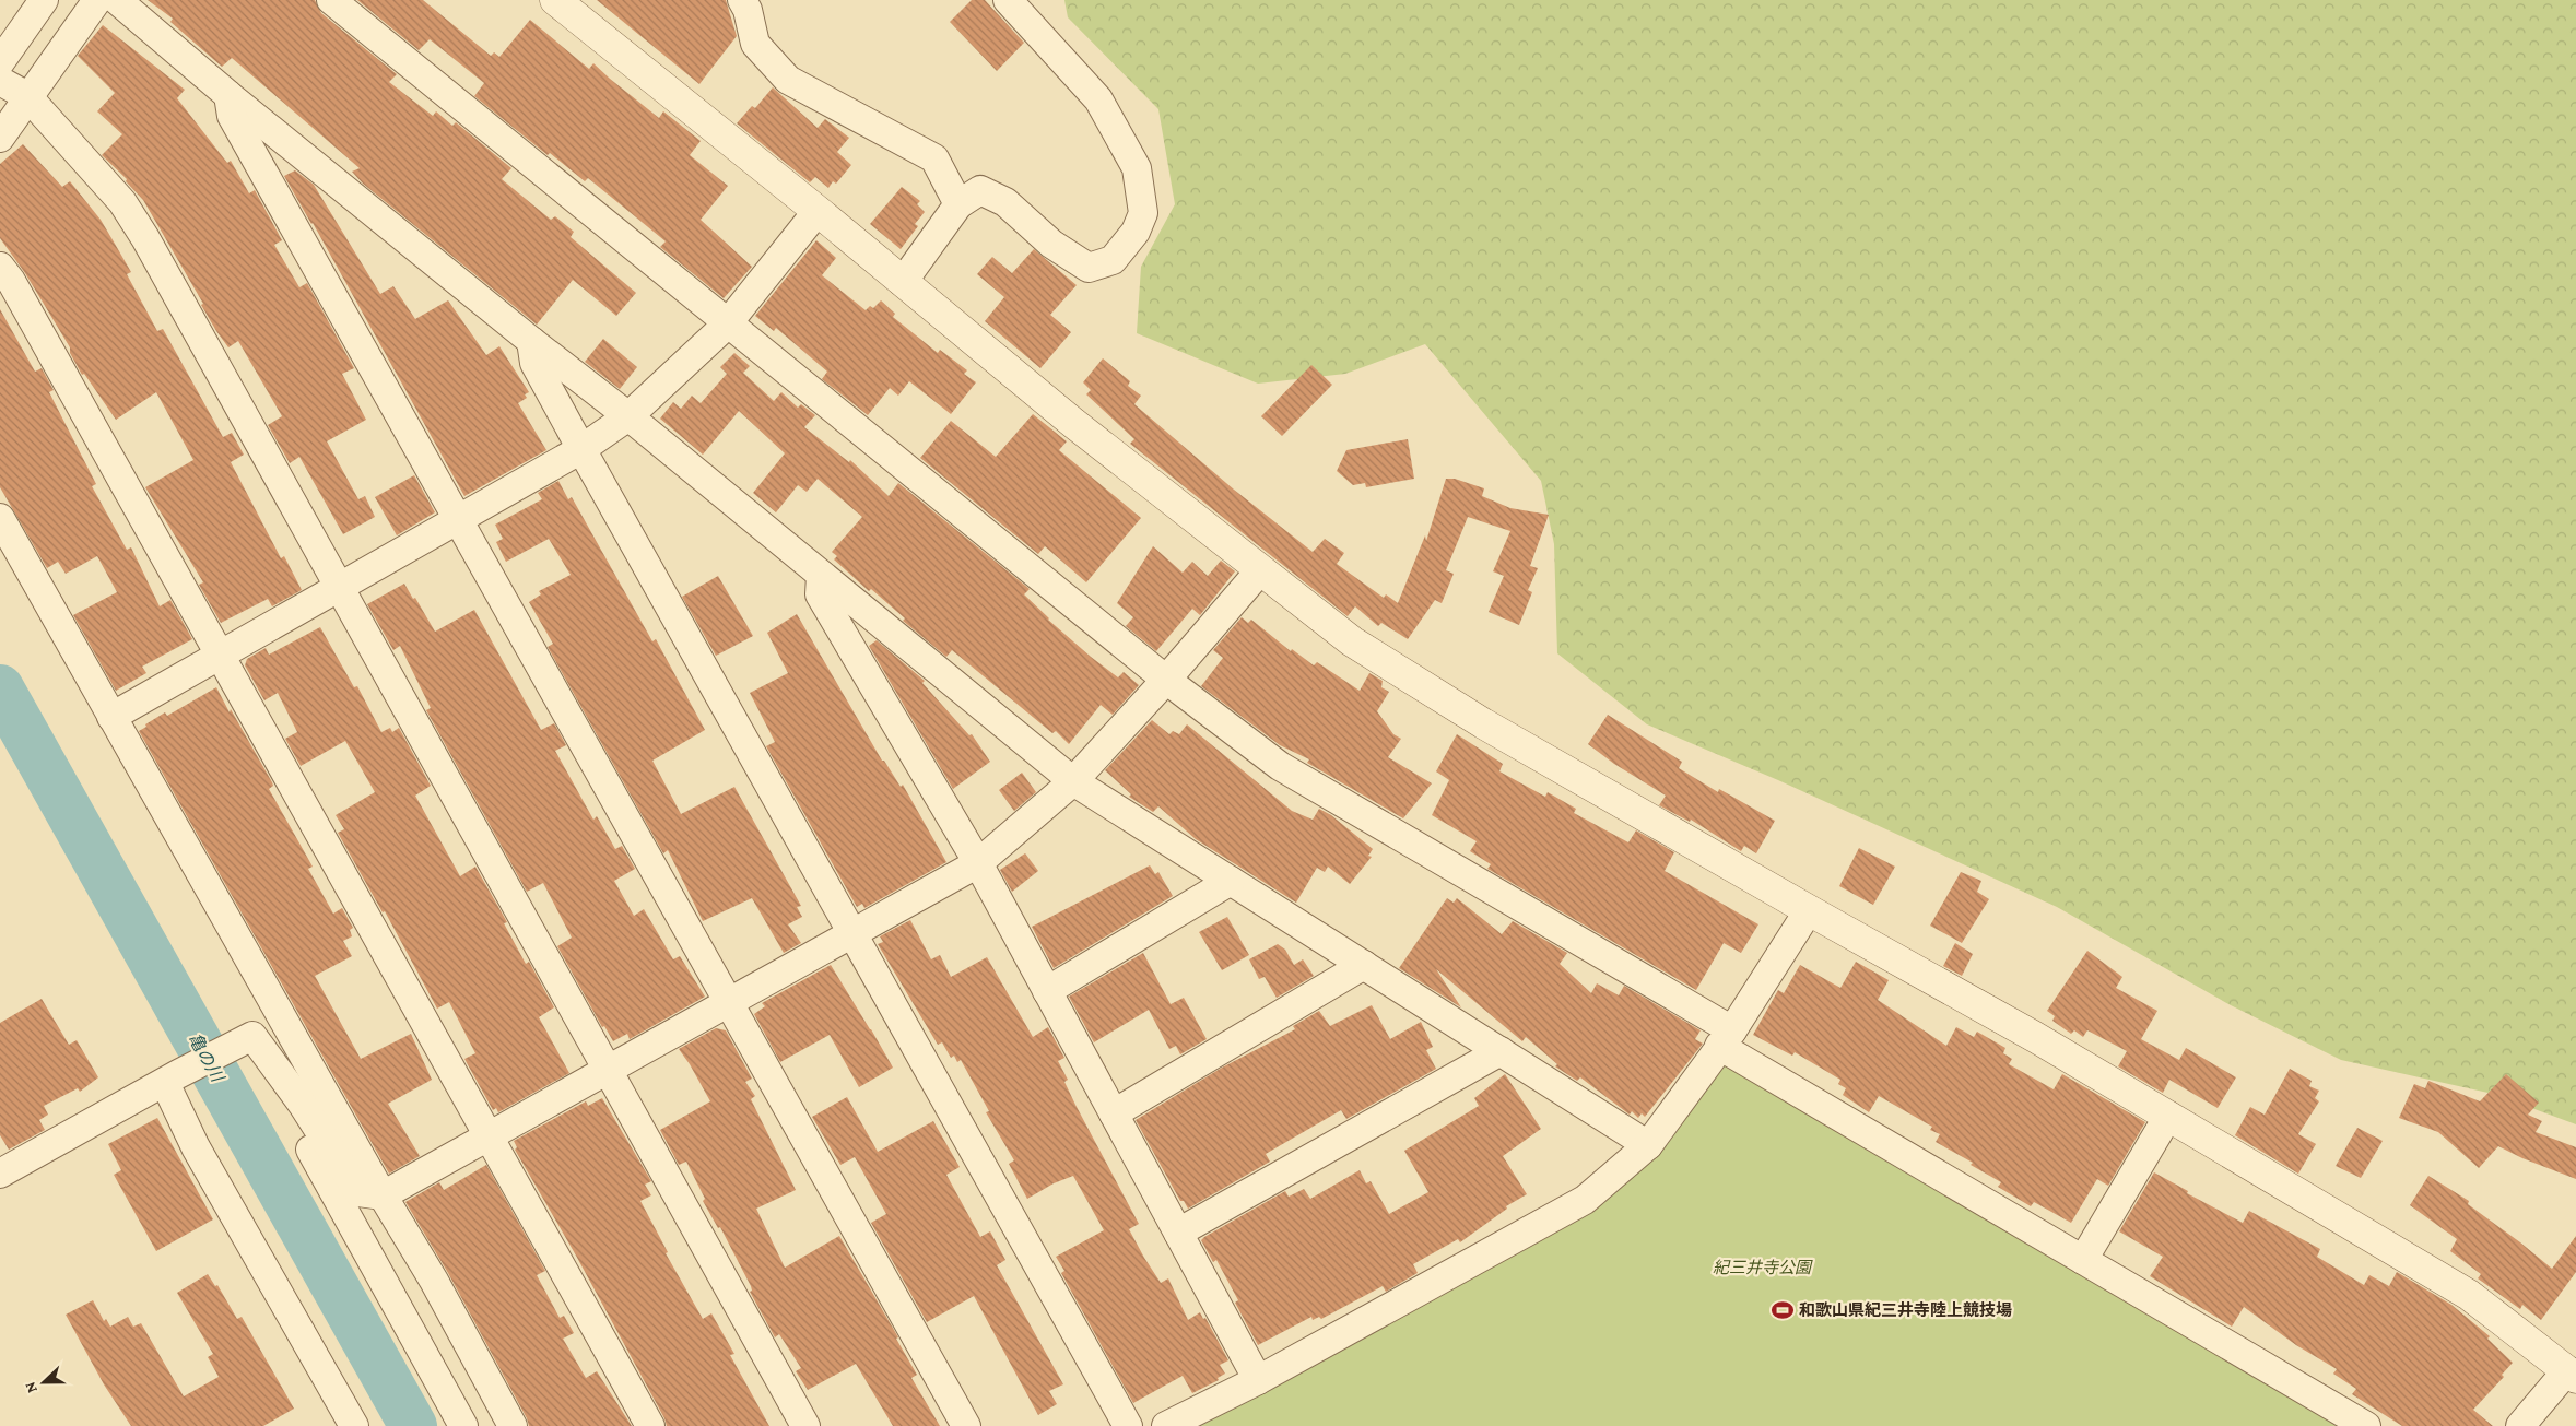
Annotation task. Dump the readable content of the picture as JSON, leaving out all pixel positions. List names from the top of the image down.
{
  "water": ["亀の川"],
  "parks": ["紀三井寺公園"],
  "places": {
    "sports": ["和歌山県紀三井寺陸上競技場"]
  },
  "north": "left"
}
